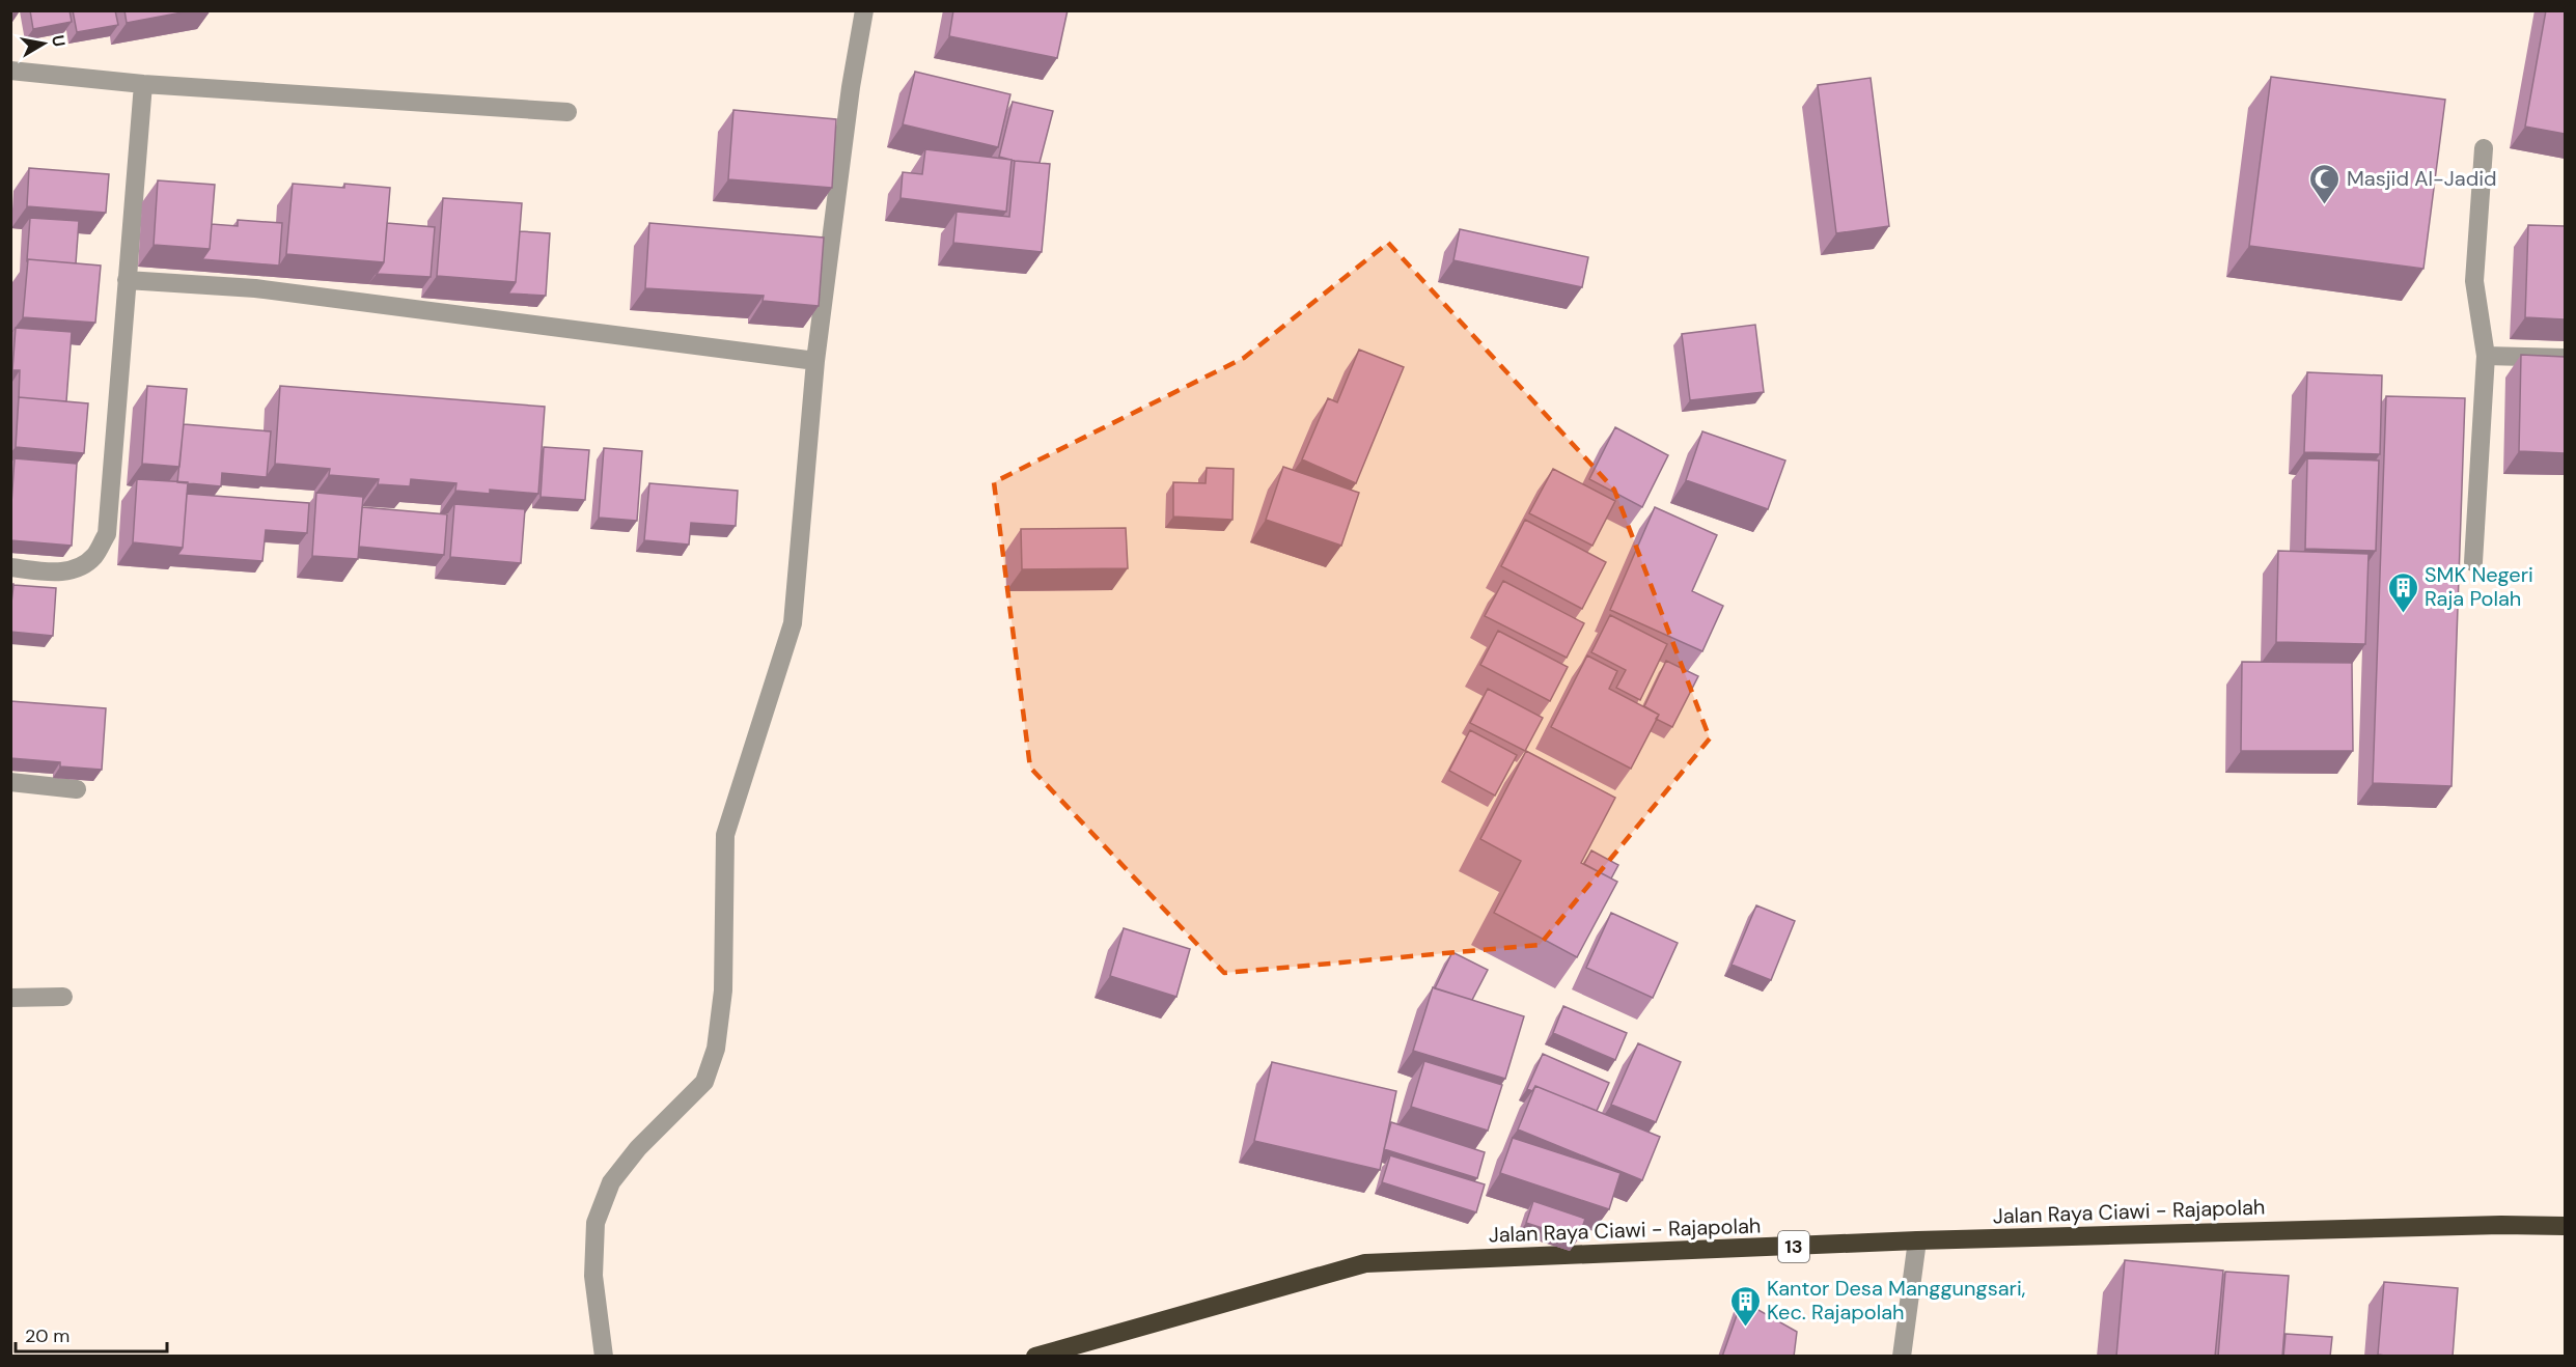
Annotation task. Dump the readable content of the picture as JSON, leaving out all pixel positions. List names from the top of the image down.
{
  "streets": {
    "highway": ["Jalan Raya Ciawi - Rajapolah", "13"]
  },
  "places": {
    "mosque": ["Masjid Al-Jadid"],
    "building": ["SMK Negeri Raja Polah", "Kantor Desa Manggungsari, Kec. Rajapolah"]
  },
  "scale_bar": "20 m",
  "north": "right"
}
